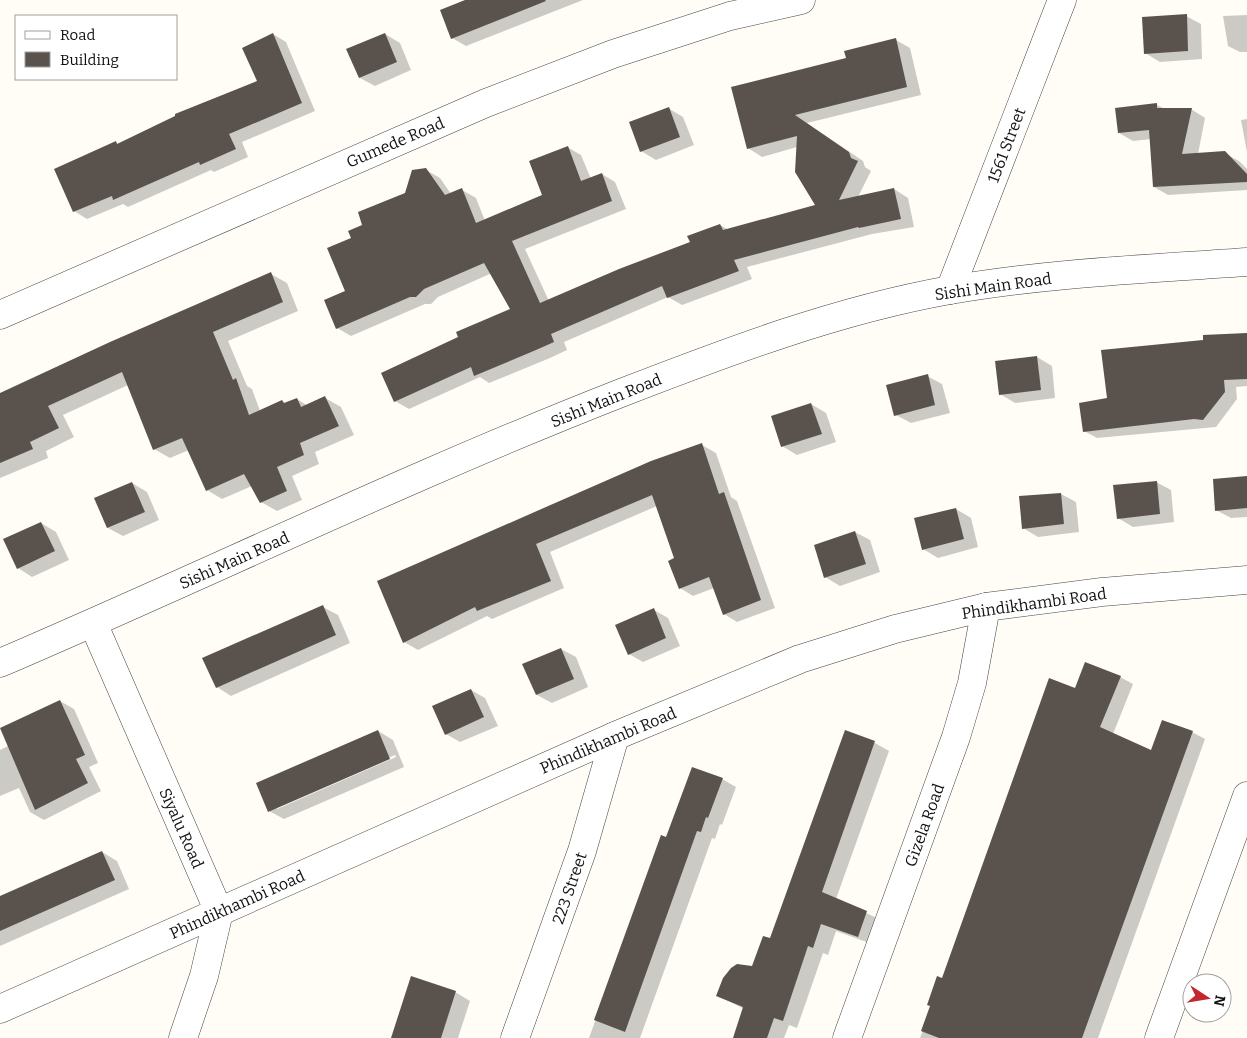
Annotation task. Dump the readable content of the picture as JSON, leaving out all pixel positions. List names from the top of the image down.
{
  "streets": {
    "street": [
      "Gumede Road",
      "1561 Street",
      "Sishi Main Road",
      "Phindikhambi Road",
      "Gizela Road",
      "Siyalu Road",
      "223 Street"
    ]
  },
  "crossings": [
    ["1561 Street", "Sishi Main Road"],
    ["Sishi Main Road", "Siyalu Road"],
    ["Phindikhambi Road", "Gizela Road"],
    ["Phindikhambi Road", "Siyalu Road"],
    ["Phindikhambi Road", "223 Street"]
  ],
  "legend": ["Road", "Building"],
  "north": "right"
}
